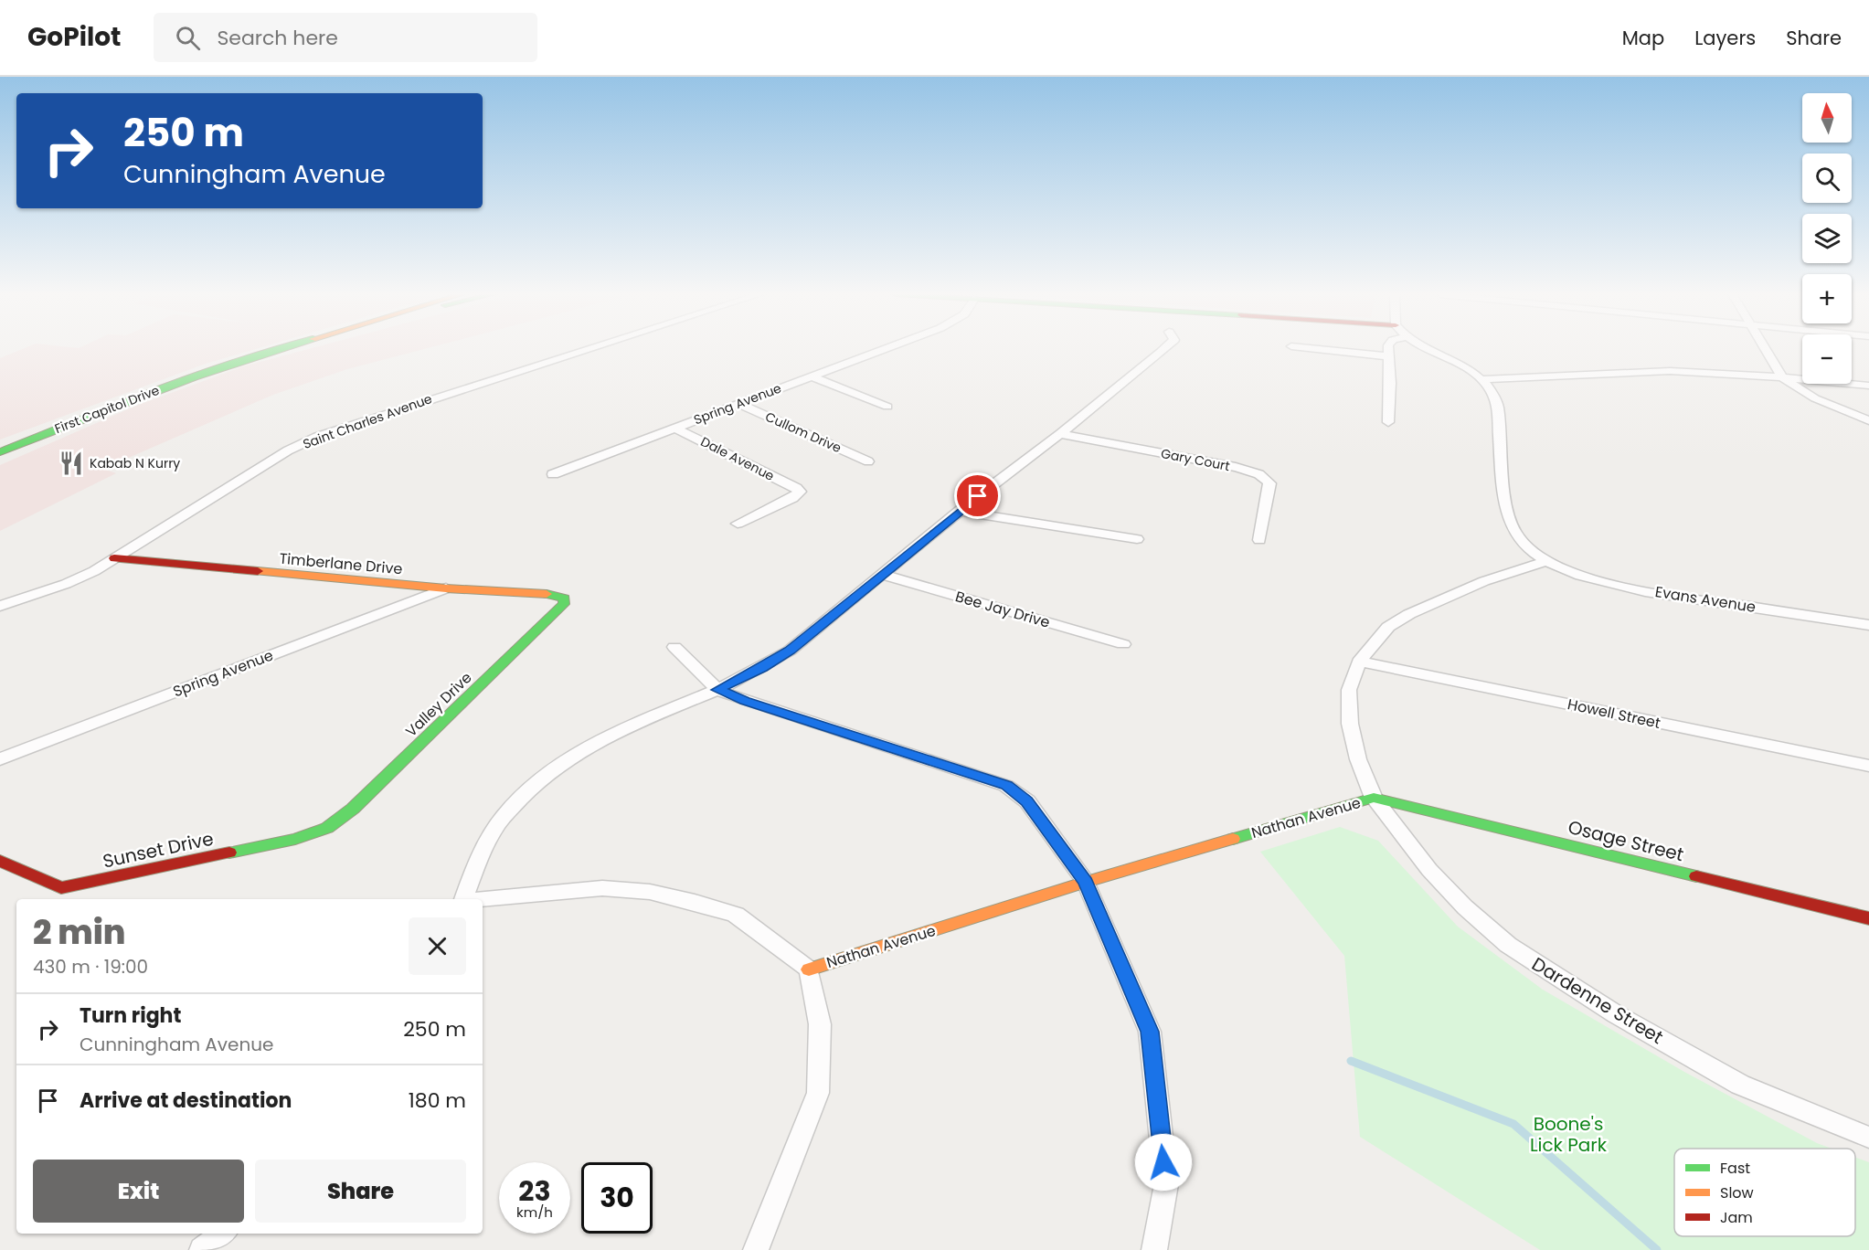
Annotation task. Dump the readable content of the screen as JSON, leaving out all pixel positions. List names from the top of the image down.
{
  "streets": {
    "street": [
      "Spring Avenue",
      "First Capitol Drive",
      "Saint Charles Avenue",
      "Cullom Drive",
      "Dale Avenue",
      "Gary Court",
      "Timberlane Drive",
      "Evans Avenue",
      "Bee Jay Drive",
      "Valley Drive",
      "Howell Street",
      "Nathan Avenue",
      "Osage Street",
      "Sunset Drive",
      "Dardenne Street"
    ]
  },
  "crossings": [
    ["Spring Avenue", "Cullom Drive"],
    ["Spring Avenue", "Dale Avenue"],
    ["Spring Avenue", "Timberlane Drive"],
    ["Saint Charles Avenue", "Timberlane Drive"],
    ["Timberlane Drive", "Valley Drive"],
    ["Evans Avenue", "Nathan Avenue"],
    ["Valley Drive", "Sunset Drive"],
    ["Howell Street", "Nathan Avenue"],
    ["Nathan Avenue", "Osage Street"],
    ["Nathan Avenue", "Dardenne Street"],
    ["Osage Street", "Dardenne Street"]
  ],
  "parks": ["Boone's Lick Park"],
  "places": {
    "restaurant": ["Kabab N Kurry"]
  },
  "legend": ["Fast", "Slow", "Jam"],
  "north": "top",
  "page": {
    "header": "GoPilot",
    "search": "Search here",
    "nav": ["Map", "Layers", "Share"],
    "map_buttons": ["+", "−"],
    "turn": ["250 m", "Cunningham Avenue"],
    "heading": ["2 min", "430 m · 19:00"],
    "list": [
      {
        "name": "Turn right",
        "note": "Cunningham Avenue",
        "value": "250 m"
      },
      {
        "name": "Arrive at destination",
        "value": "180 m"
      }
    ],
    "buttons": ["Exit", "Share"],
    "speed": "23 km/h",
    "limit": "30"
  }
}
